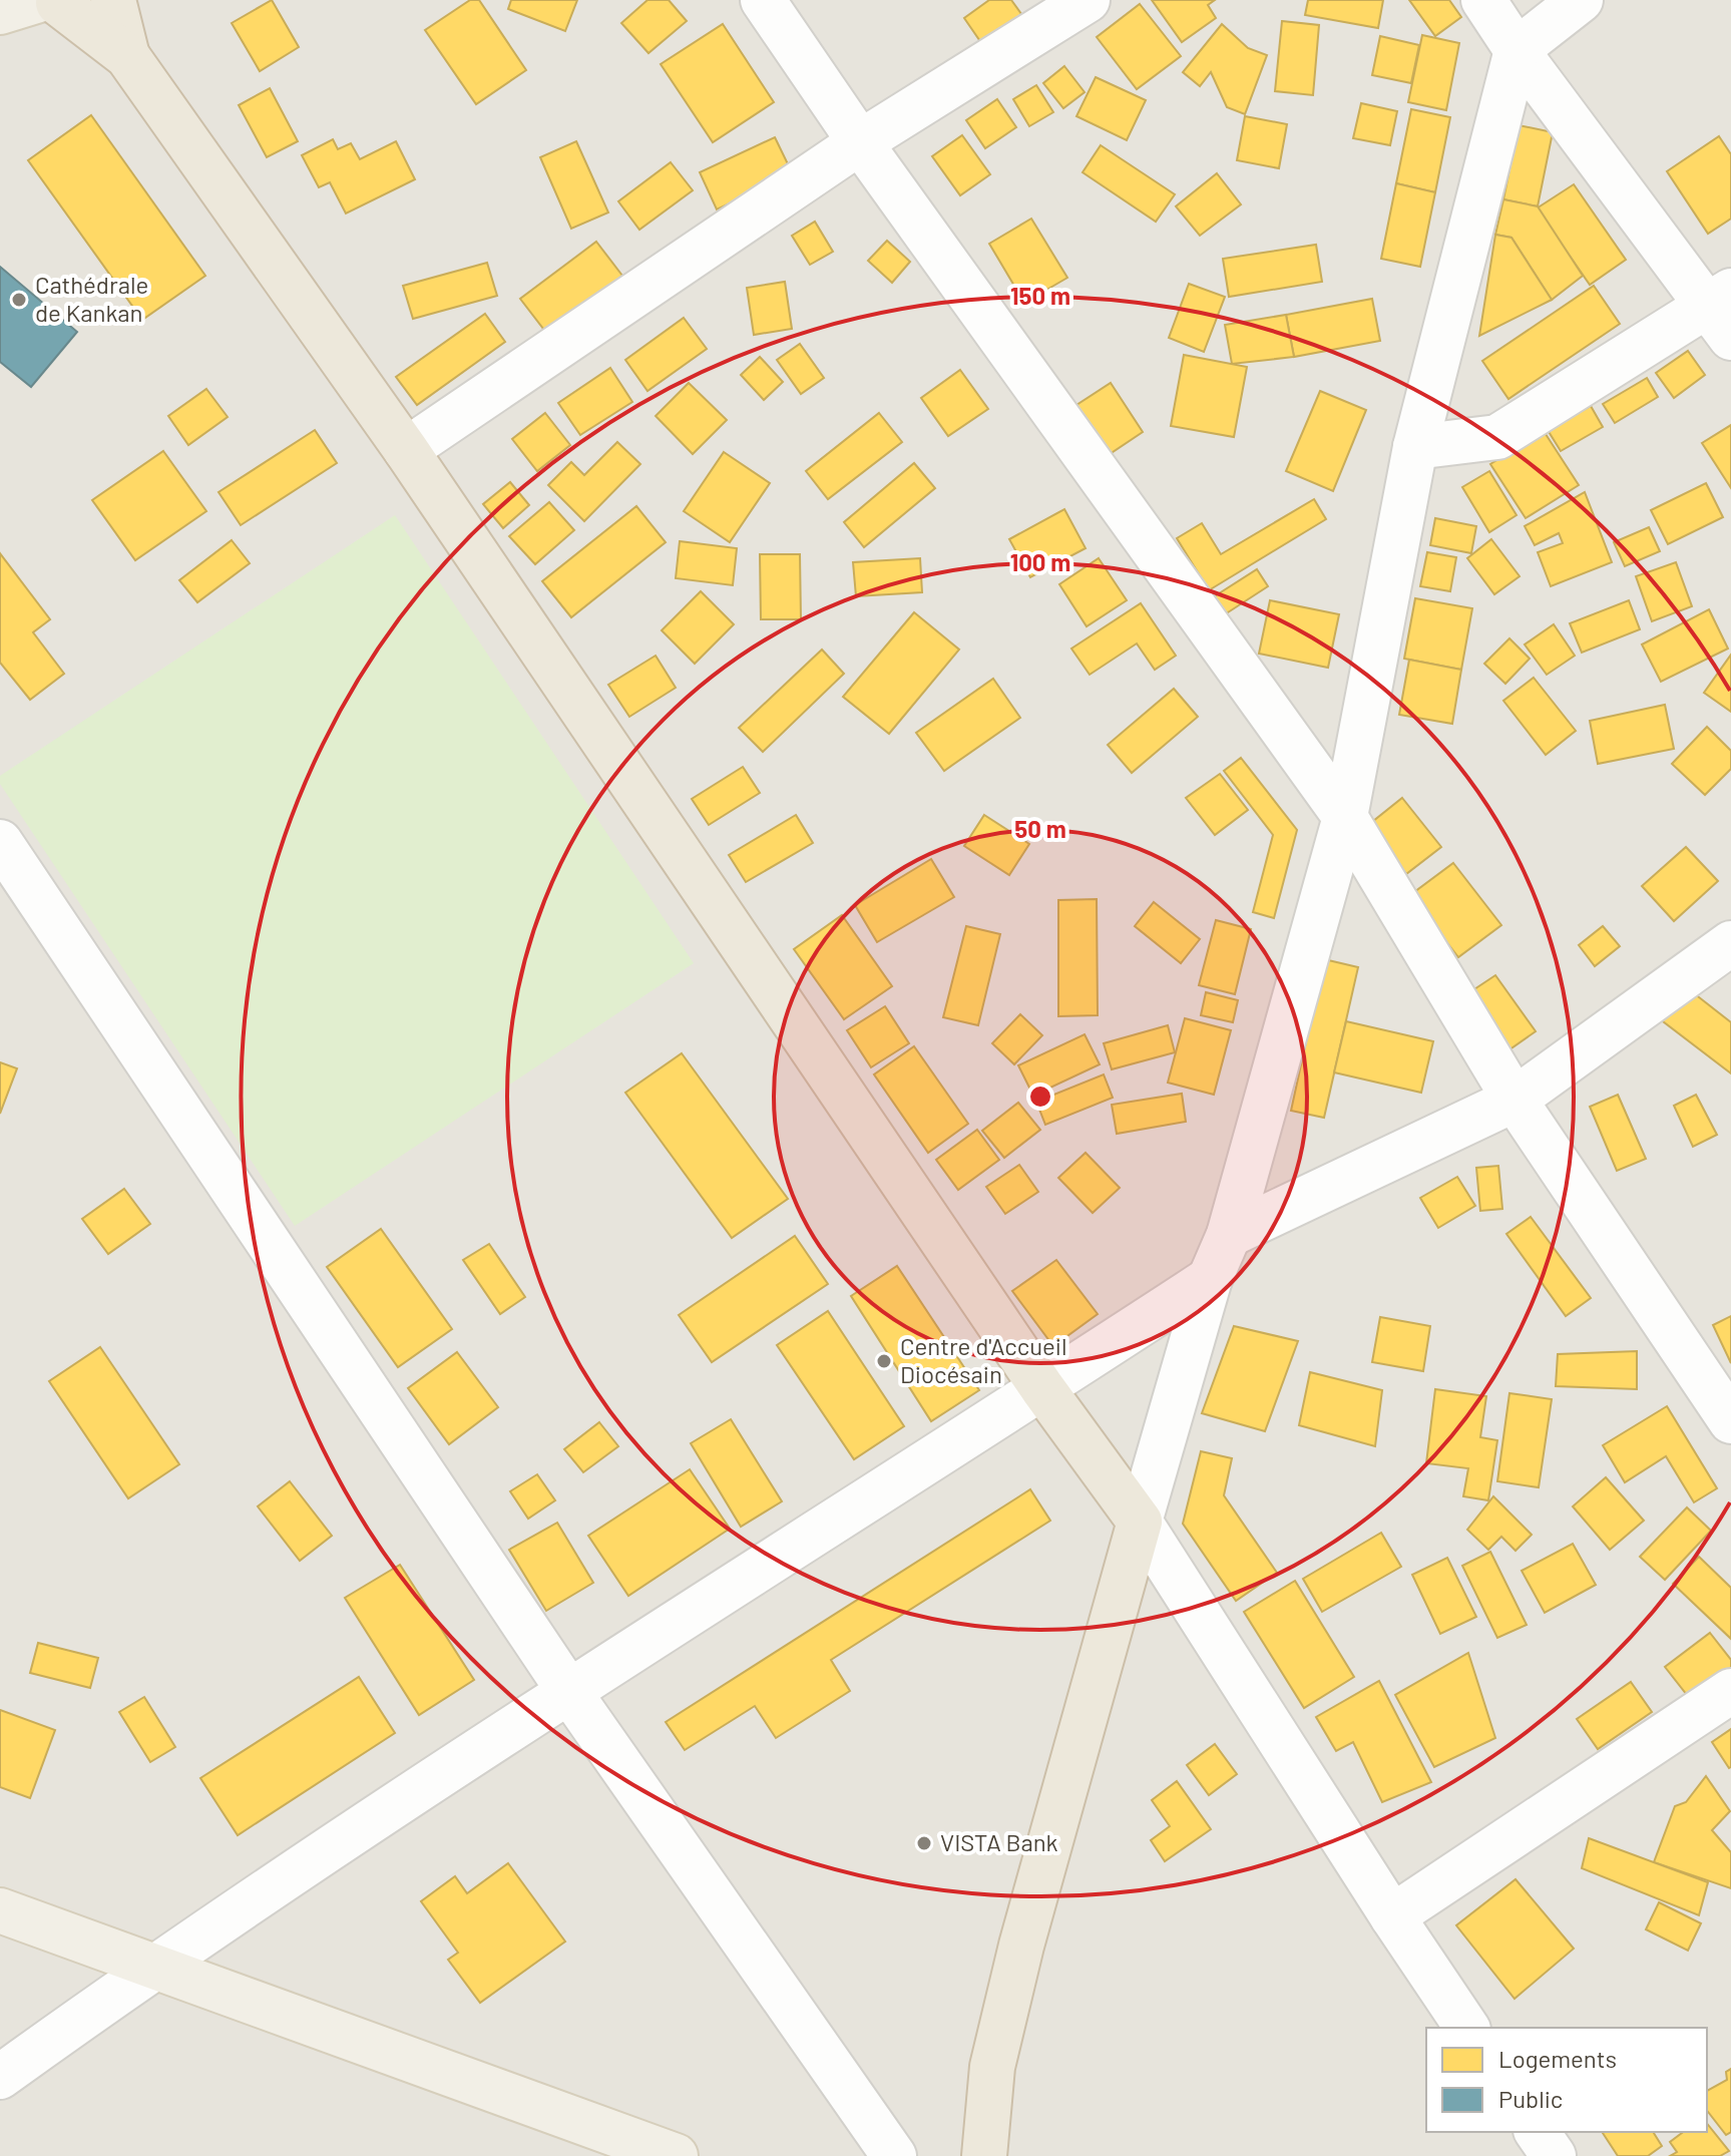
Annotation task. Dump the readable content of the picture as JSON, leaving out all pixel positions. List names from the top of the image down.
{
  "places": ["Cathédrale de Kankan", "Centre d'Accueil Diocésain", "VISTA Bank"],
  "legend": ["Logements", "Public"],
  "rings": ["150 m", "100 m", "50 m"]
}
